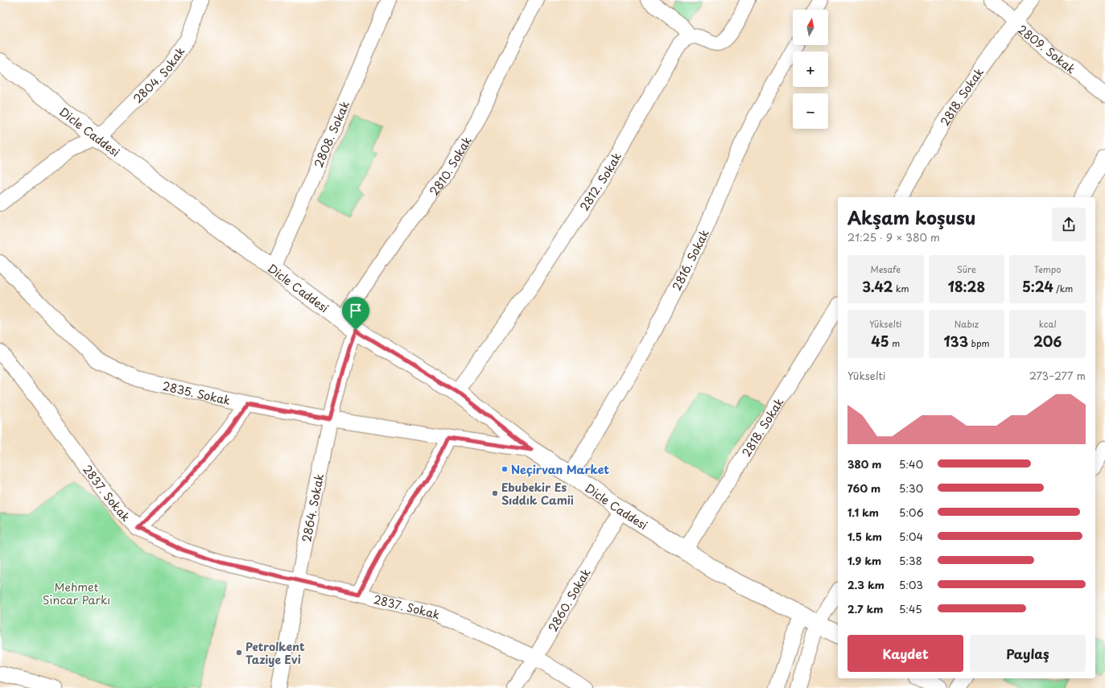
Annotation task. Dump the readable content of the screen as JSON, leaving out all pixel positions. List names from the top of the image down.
{
  "streets": {
    "street": [
      "2809. Sokak",
      "2804. Sokak",
      "2818. Sokak",
      "Dicle Caddesi",
      "2808. Sokak",
      "2810. Sokak",
      "2812. Sokak",
      "2816. Sokak",
      "2835. Sokak",
      "2837. Sokak",
      "2864. Sokak",
      "2860. Sokak"
    ]
  },
  "crossings": [
    ["2809. Sokak", "2818. Sokak"],
    ["2804. Sokak", "Dicle Caddesi"],
    ["2818. Sokak", "Dicle Caddesi"],
    ["Dicle Caddesi", "2808. Sokak"],
    ["Dicle Caddesi", "2810. Sokak"],
    ["Dicle Caddesi", "2812. Sokak"],
    ["Dicle Caddesi", "2816. Sokak"],
    ["Dicle Caddesi", "2835. Sokak"],
    ["Dicle Caddesi", "2864. Sokak"],
    ["Dicle Caddesi", "2860. Sokak"],
    ["2835. Sokak", "2864. Sokak"],
    ["2837. Sokak", "2864. Sokak"],
    ["2837. Sokak", "2860. Sokak"]
  ],
  "parks": ["Mehmet Sincar Parkı"],
  "places": ["Neçirvan Market", "Ebubekir Es Sıddık Camii", "Petrolkent Taziye Evi"],
  "north": "top",
  "page": {
    "map_buttons": ["+", "−"],
    "heading": ["Akşam koşusu", "21:25 · 9 × 380 m"],
    "stats": [
      ["Mesafe", "3.42 km"],
      ["Süre", "18:28"],
      ["Tempo", "5:24 /km"],
      ["Yükselti", "45 m"],
      ["Nabız", "133 bpm"],
      ["kcal", "206"]
    ],
    "chart": ["Yükselti", "273–277 m"],
    "list": [
      {
        "name": "380 m",
        "note": "5:40"
      },
      {
        "name": "760 m",
        "note": "5:30"
      },
      {
        "name": "1.1 km",
        "note": "5:06"
      },
      {
        "name": "1.5 km",
        "note": "5:04"
      },
      {
        "name": "1.9 km",
        "note": "5:38"
      },
      {
        "name": "2.3 km",
        "note": "5:03"
      },
      {
        "name": "2.7 km",
        "note": "5:45"
      }
    ],
    "buttons": ["Kaydet", "Paylaş"]
  }
}
